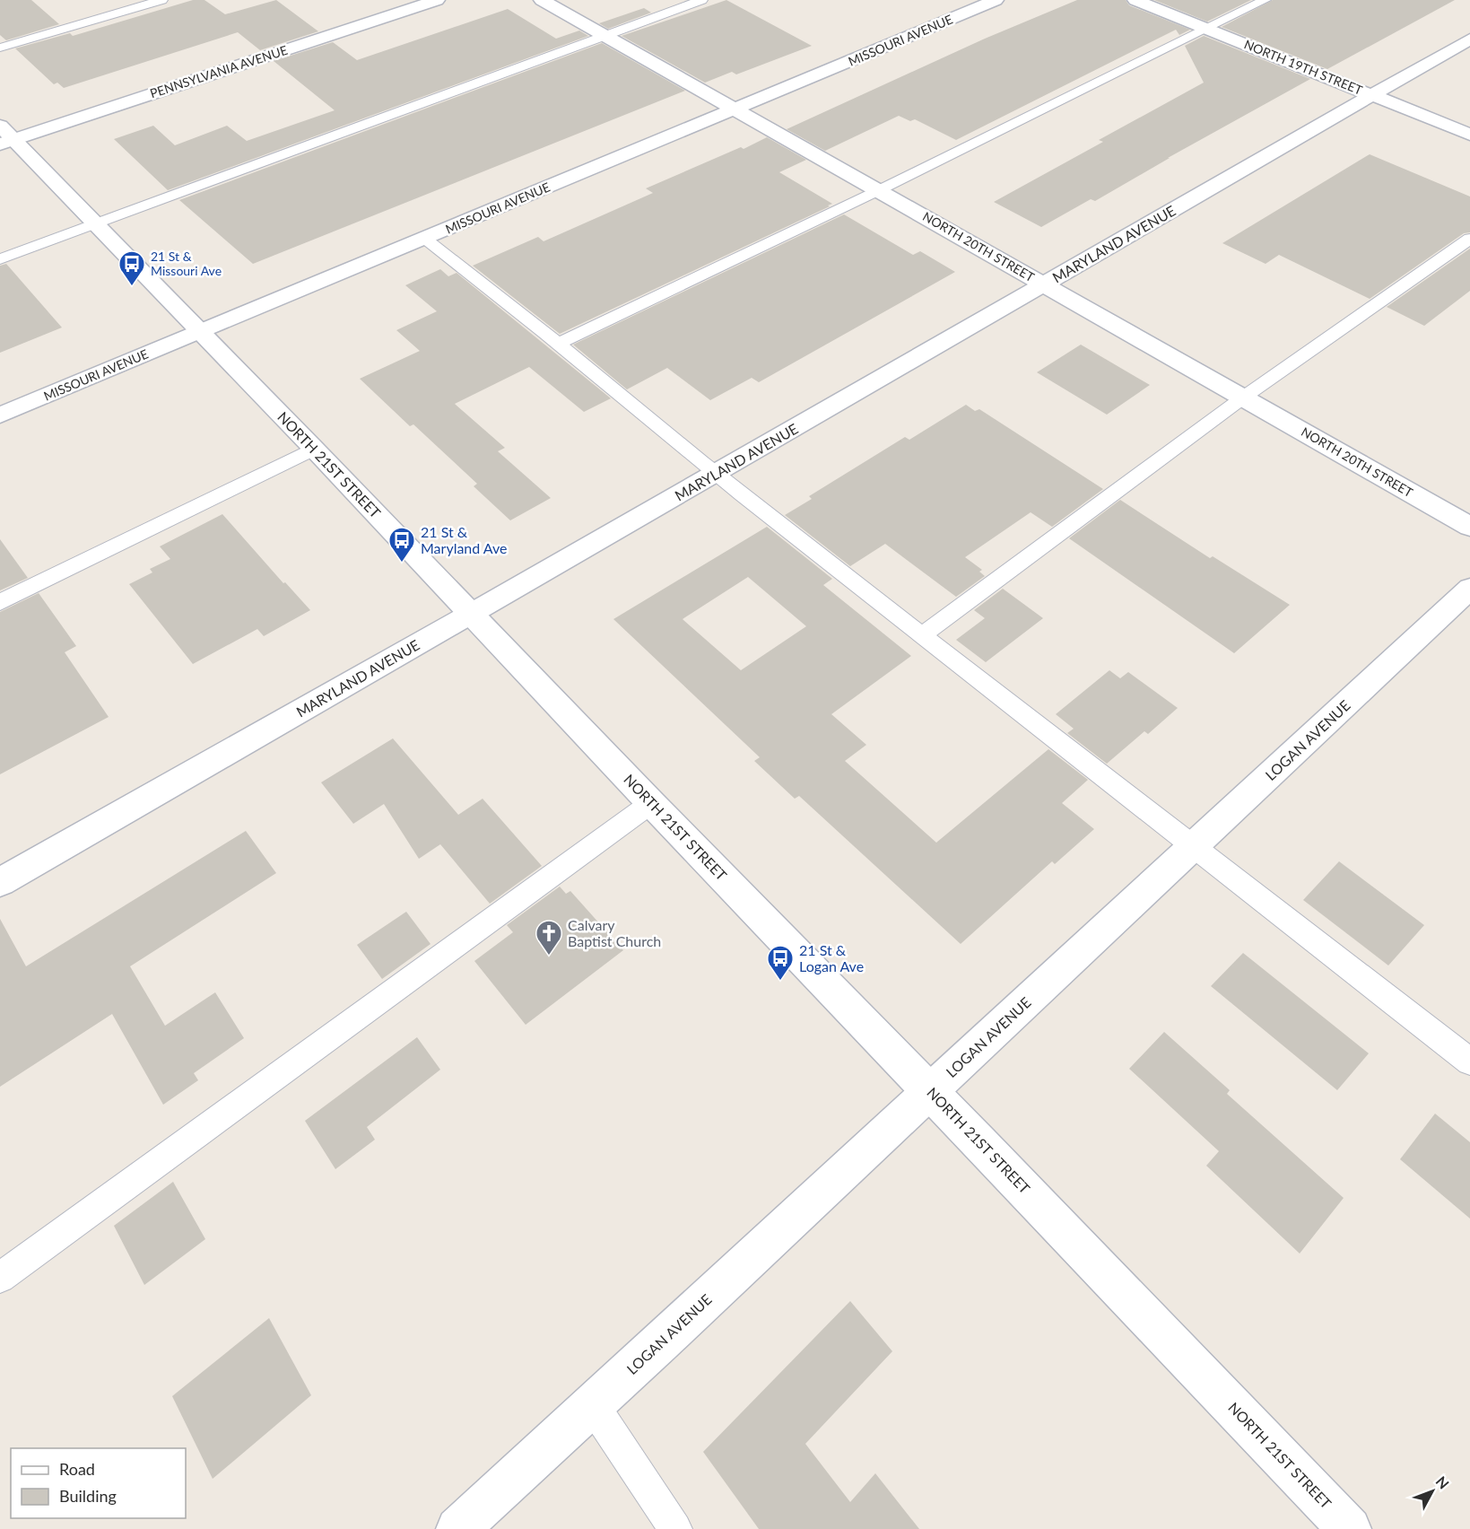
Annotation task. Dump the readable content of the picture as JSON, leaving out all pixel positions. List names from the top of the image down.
{
  "streets": {
    "street": [
      "MISSOURI AVENUE",
      "NORTH 19TH STREET",
      "PENNSYLVANIA AVENUE",
      "MARYLAND AVENUE",
      "NORTH 20TH STREET",
      "NORTH 21ST STREET",
      "LOGAN AVENUE"
    ]
  },
  "crossings": [
    ["MISSOURI AVENUE", "NORTH 20TH STREET"],
    ["MISSOURI AVENUE", "NORTH 21ST STREET"],
    ["NORTH 19TH STREET", "MARYLAND AVENUE"],
    ["PENNSYLVANIA AVENUE", "NORTH 21ST STREET"],
    ["MARYLAND AVENUE", "NORTH 20TH STREET"],
    ["MARYLAND AVENUE", "NORTH 21ST STREET"],
    ["NORTH 21ST STREET", "LOGAN AVENUE"]
  ],
  "places": {
    "bus stop": ["21 St & Missouri Ave", "21 St & Maryland Ave", "21 St & Logan Ave"],
    "church": ["Calvary Baptist Church"]
  },
  "legend": ["Road", "Building"],
  "north": "top right"
}
